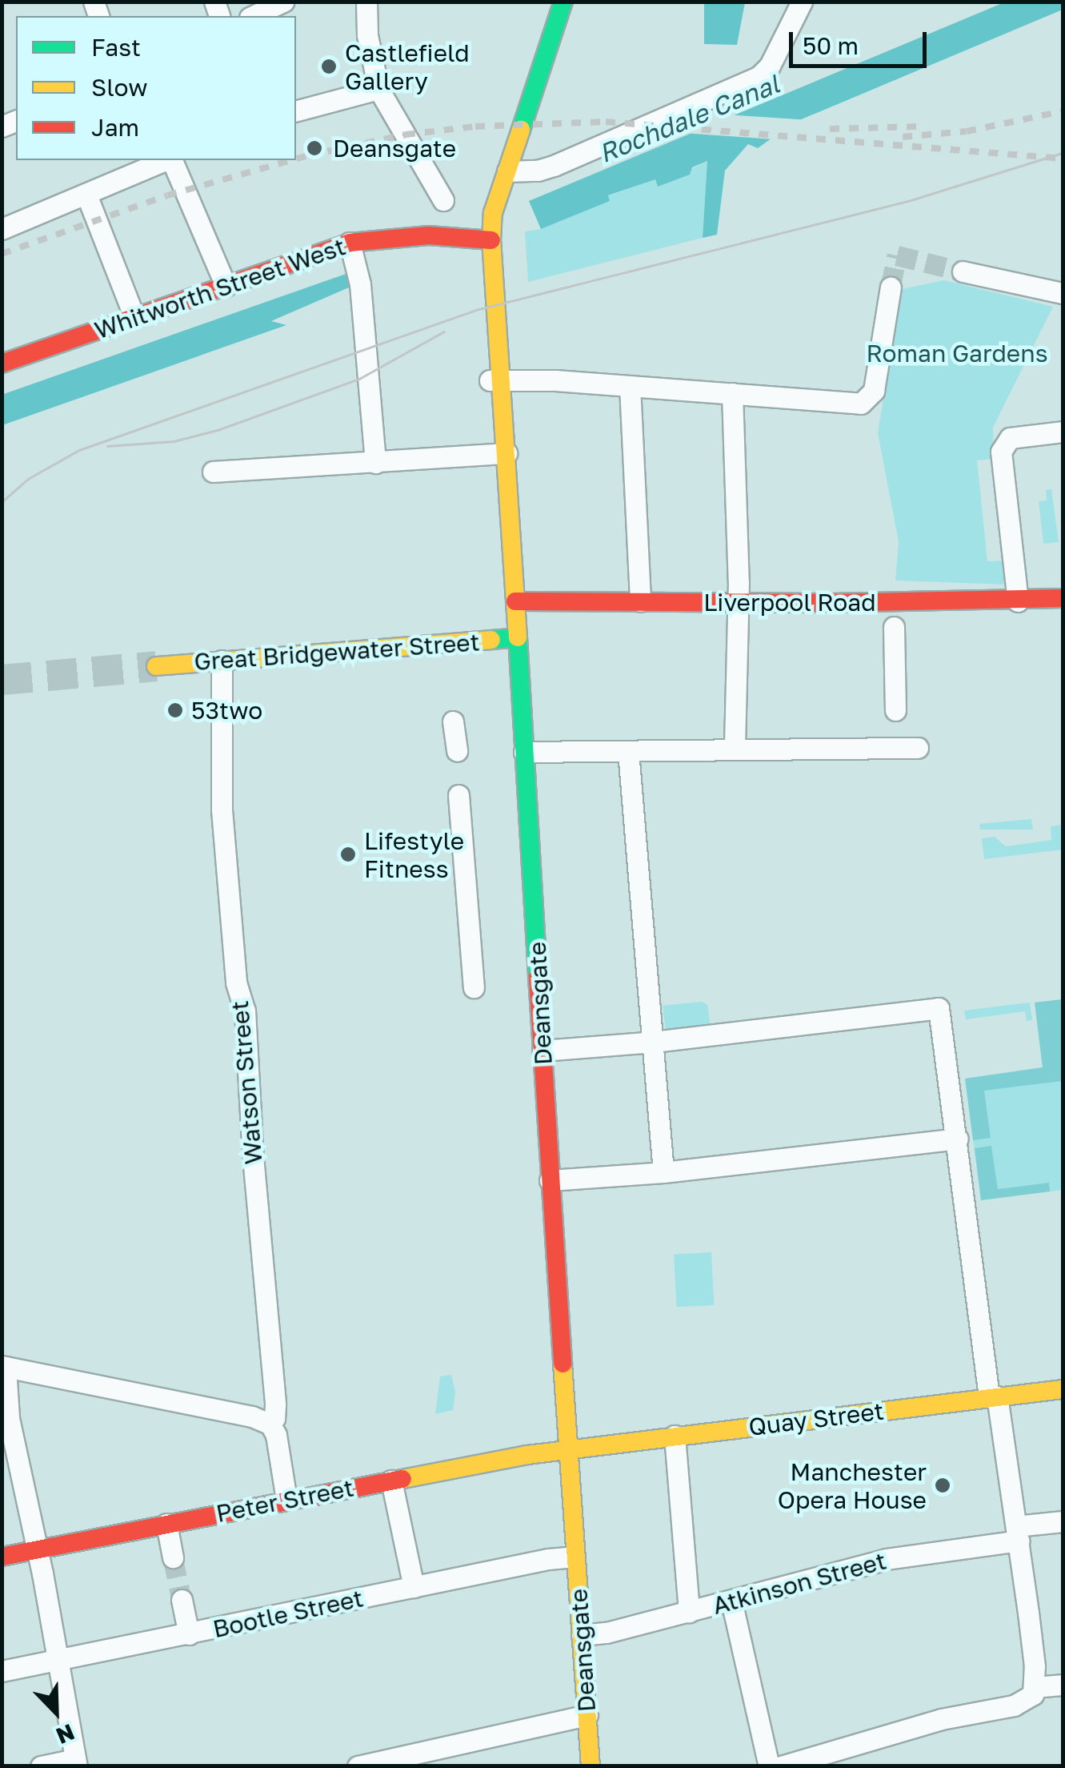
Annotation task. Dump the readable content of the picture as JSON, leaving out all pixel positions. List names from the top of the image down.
{
  "streets": {
    "main road": [
      "Whitworth Street West",
      "Liverpool Road",
      "Great Bridgewater Street",
      "Deansgate",
      "Quay Street",
      "Peter Street"
    ],
    "street": ["Watson Street", "Atkinson Street", "Bootle Street"]
  },
  "crossings": [
    ["Whitworth Street West", "Deansgate"],
    ["Liverpool Road", "Deansgate"],
    ["Great Bridgewater Street", "Deansgate"],
    ["Great Bridgewater Street", "Watson Street"],
    ["Deansgate", "Quay Street"],
    ["Deansgate", "Peter Street"],
    ["Deansgate", "Atkinson Street"],
    ["Deansgate", "Bootle Street"],
    ["Watson Street", "Peter Street"],
    ["Quay Street", "Peter Street"]
  ],
  "water": ["Rochdale Canal"],
  "parks": ["Roman Gardens"],
  "places": [
    "Castlefield Gallery",
    "Deansgate",
    "53two",
    "Lifestyle Fitness",
    "Manchester Opera House"
  ],
  "legend": ["Fast", "Slow", "Jam"],
  "scale_bar": "50 m",
  "north": "bottom right"
}
